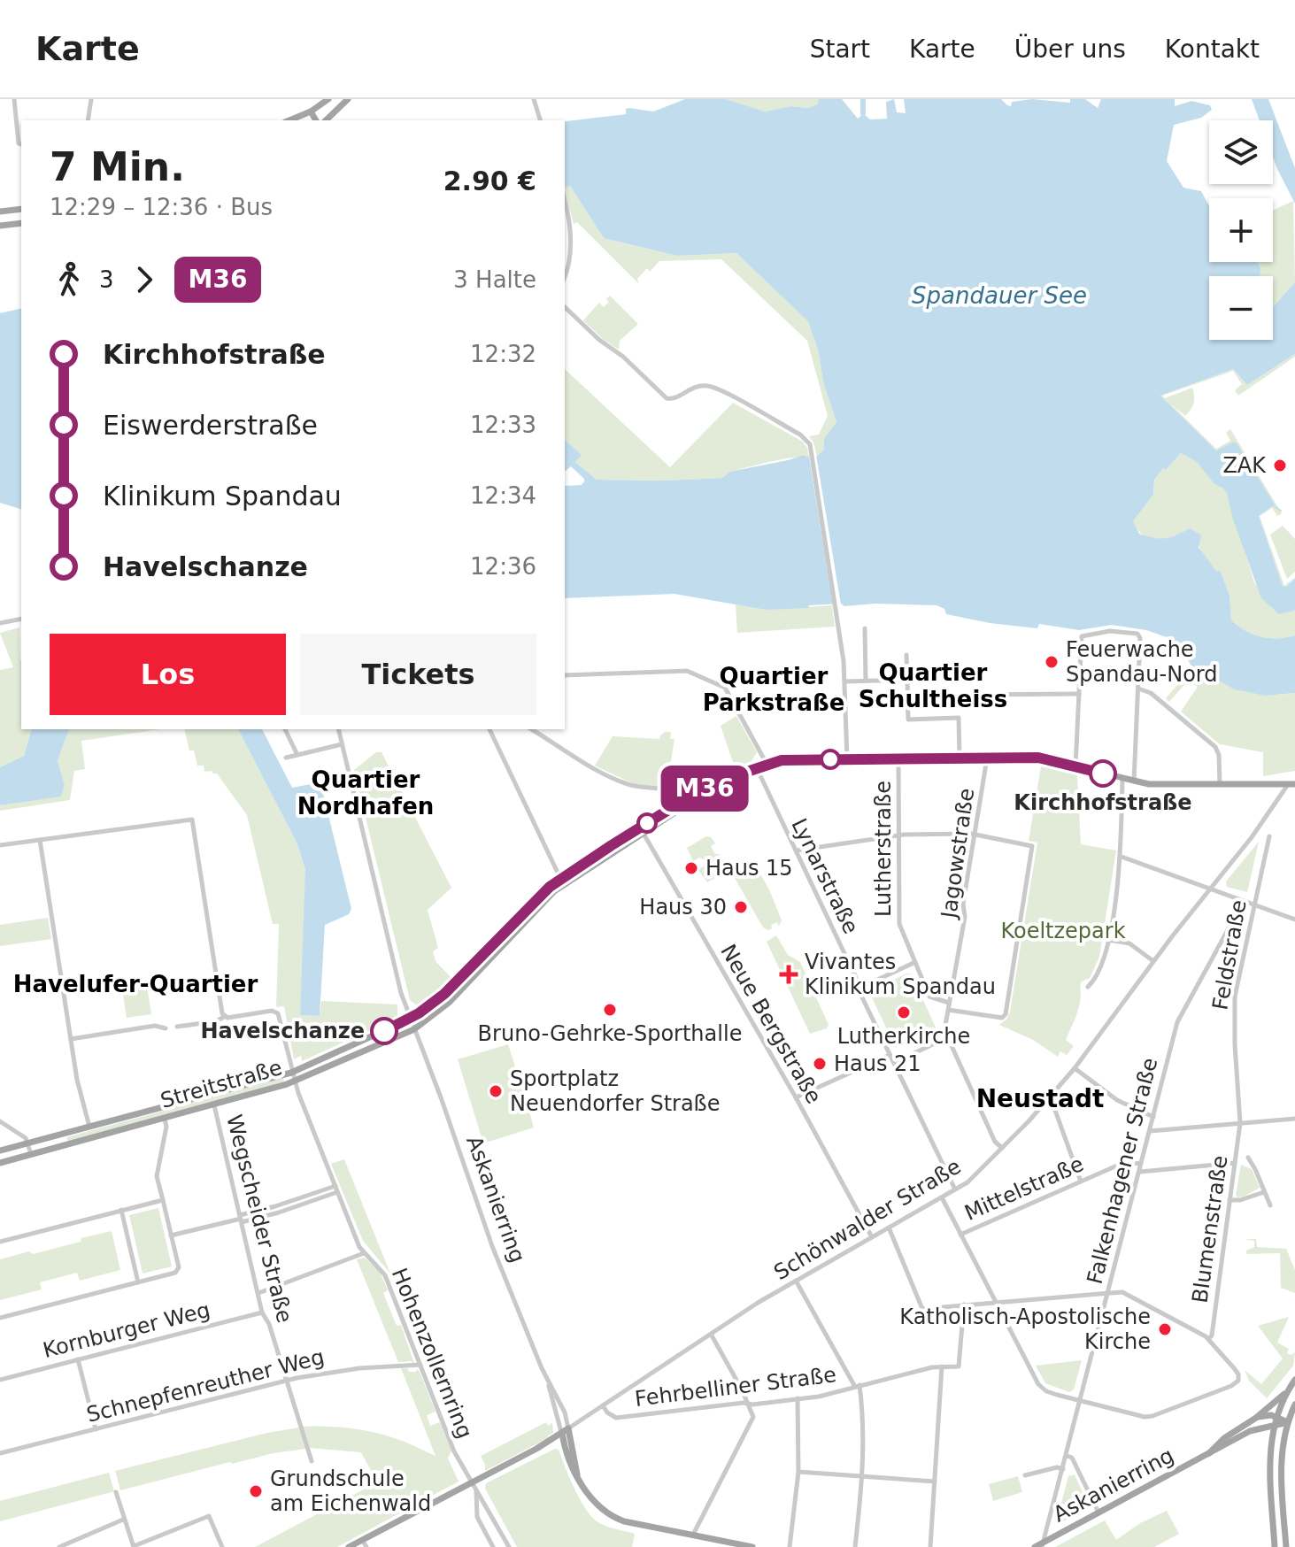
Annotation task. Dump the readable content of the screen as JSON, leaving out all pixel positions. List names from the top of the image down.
{
  "streets": {
    "main road": ["Streitstraße", "Askanierring"],
    "street": [
      "Lutherstraße",
      "Jagowstraße",
      "Lynarstraße",
      "Feldstraße",
      "Neue Bergstraße",
      "Falkenhagener Straße",
      "Mittelstraße",
      "Wegscheider Straße",
      "Schönwalder Straße",
      "Blumenstraße",
      "Kornburger Weg",
      "Hohenzollernring",
      "Schnepfenreuther Weg",
      "Fehrbelliner Straße"
    ]
  },
  "crossings": [
    ["Lutherstraße", "Jagowstraße"],
    ["Lynarstraße", "Schönwalder Straße"],
    ["Feldstraße", "Blumenstraße"],
    ["Neue Bergstraße", "Schönwalder Straße"],
    ["Streitstraße", "Askanierring"],
    ["Streitstraße", "Wegscheider Straße"],
    ["Streitstraße", "Hohenzollernring"],
    ["Falkenhagener Straße", "Mittelstraße"],
    ["Falkenhagener Straße", "Askanierring"],
    ["Askanierring", "Schönwalder Straße"],
    ["Wegscheider Straße", "Kornburger Weg"],
    ["Wegscheider Straße", "Schnepfenreuther Weg"],
    ["Schönwalder Straße", "Fehrbelliner Straße"],
    ["Hohenzollernring", "Schnepfenreuther Weg"]
  ],
  "districts": [
    "Quartier Schultheiss",
    "Quartier Parkstraße",
    "Quartier Nordhafen",
    "Havelufer-Quartier",
    "Neustadt"
  ],
  "water": ["Spandauer See"],
  "parks": ["Koeltzepark"],
  "places": {
    "other": [
      "ZAK",
      "Feuerwache Spandau-Nord",
      "Kirchhofstraße",
      "Haus 15",
      "Haus 30",
      "Bruno-Gehrke-Sporthalle",
      "Lutherkirche",
      "Havelschanze",
      "Haus 21",
      "Sportplatz Neuendorfer Straße",
      "Katholisch-Apostolische Kirche",
      "Grundschule am Eichenwald"
    ],
    "health": ["Vivantes Klinikum Spandau"]
  },
  "lines": ["bus line M36"],
  "page": {
    "header": "Karte",
    "nav": [
      "Start",
      "Karte",
      "Über uns",
      "Kontakt"
    ],
    "on_map": "M36",
    "map_buttons": ["+", "−"],
    "heading": ["7 Min.", "12:29 – 12:36 · Bus", "2.90 €"],
    "legs": ["3", "M36", "3 Halte"],
    "list": [
      {
        "name": "Kirchhofstraße",
        "value": "12:32"
      },
      {
        "name": "Eiswerderstraße",
        "value": "12:33"
      },
      {
        "name": "Klinikum Spandau",
        "value": "12:34"
      },
      {
        "name": "Havelschanze",
        "value": "12:36"
      }
    ],
    "buttons": ["Los", "Tickets"]
  }
}
